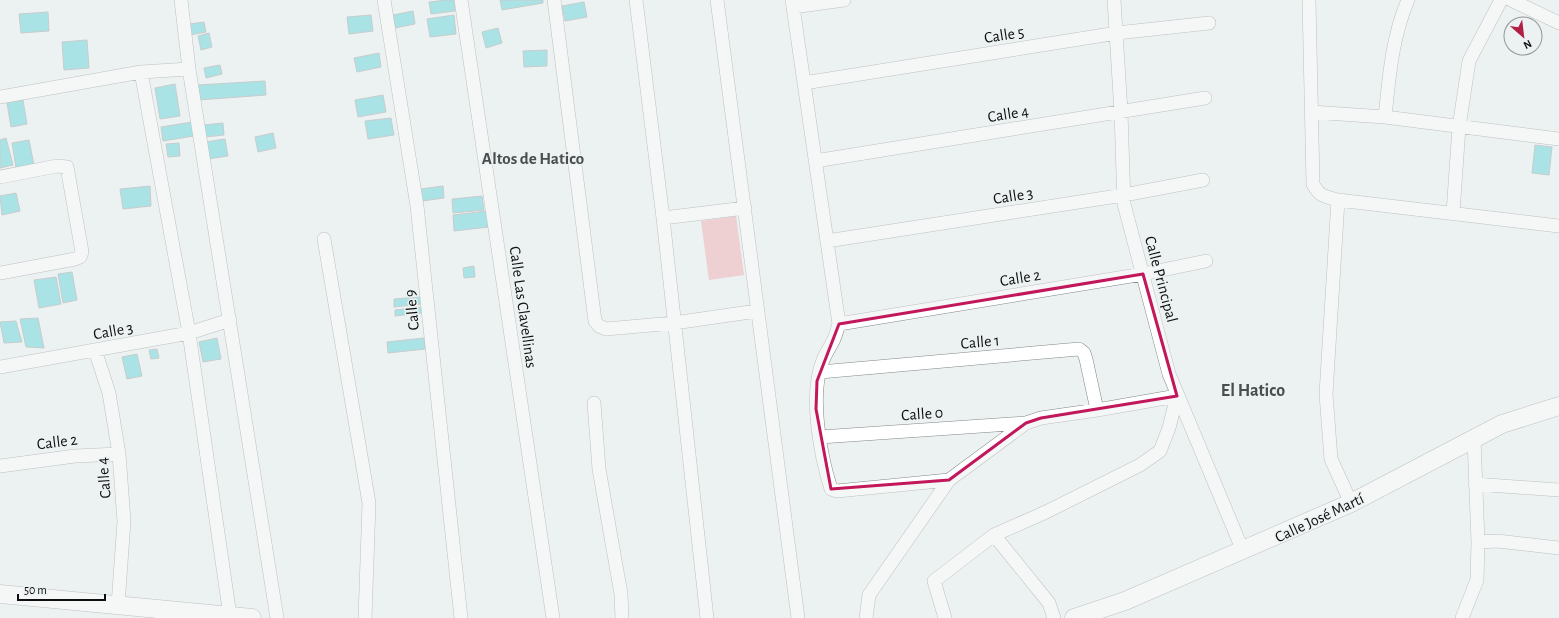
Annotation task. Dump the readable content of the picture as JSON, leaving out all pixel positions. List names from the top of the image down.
{
  "streets": {
    "main road": ["Calle José Martí"],
    "street": [
      "Calle 5",
      "Calle 4",
      "Calle 3",
      "Calle 2",
      "Calle Principal",
      "Calle Las Clavellinas",
      "Calle 9",
      "Calle 1",
      "Calle 0"
    ]
  },
  "crossings": [
    ["Calle 5", "Calle Principal"],
    ["Calle 4", "Calle 3"],
    ["Calle 4", "Calle 2"],
    ["Calle 4", "Calle Principal"],
    ["Calle 3", "Calle Principal"],
    ["Calle 2", "Calle Principal"],
    ["Calle Principal", "Calle José Martí"]
  ],
  "districts": ["Altos de Hatico", "El Hatico"],
  "scale_bar": "50 m",
  "north": "bottom right"
}
